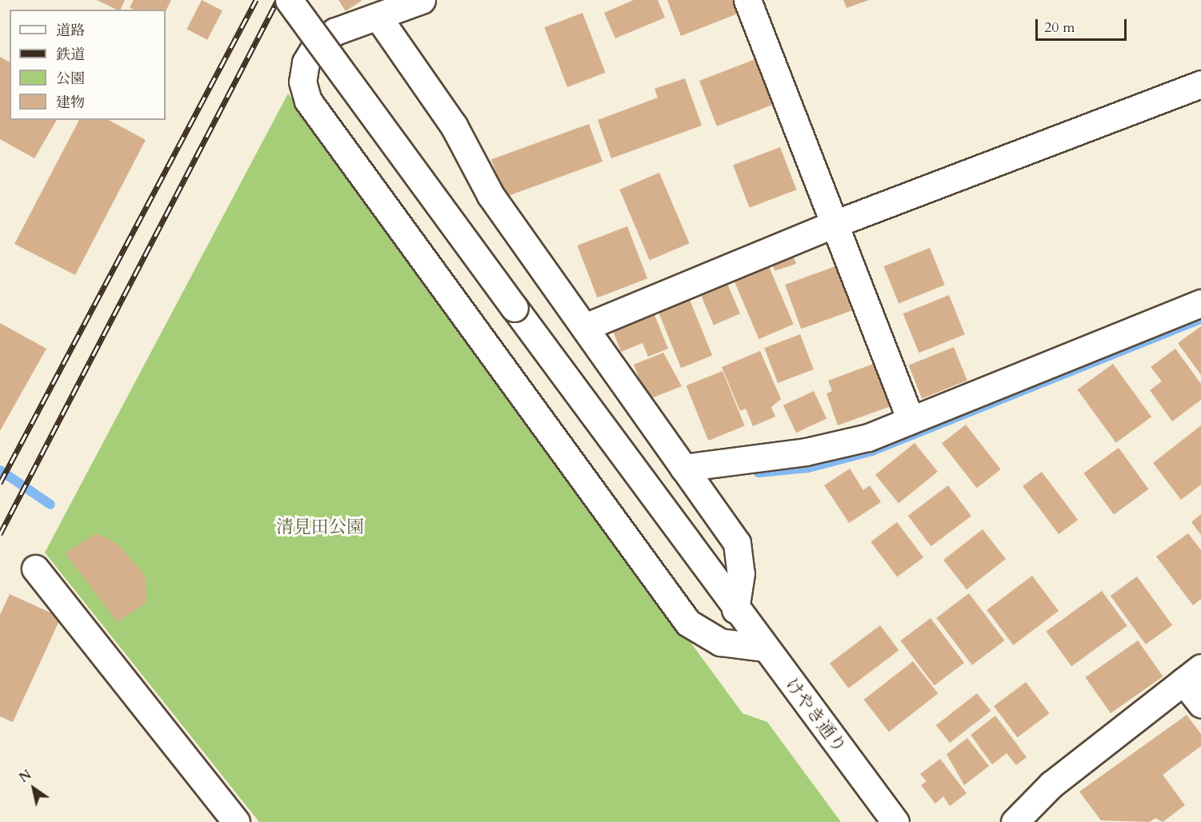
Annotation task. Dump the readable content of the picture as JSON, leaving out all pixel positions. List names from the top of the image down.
{
  "streets": {
    "street": ["けやき通り"]
  },
  "parks": ["清見田公園"],
  "legend": [
    "道路",
    "鉄道",
    "公園",
    "建物"
  ],
  "scale_bar": "20 m",
  "north": "top left"
}
